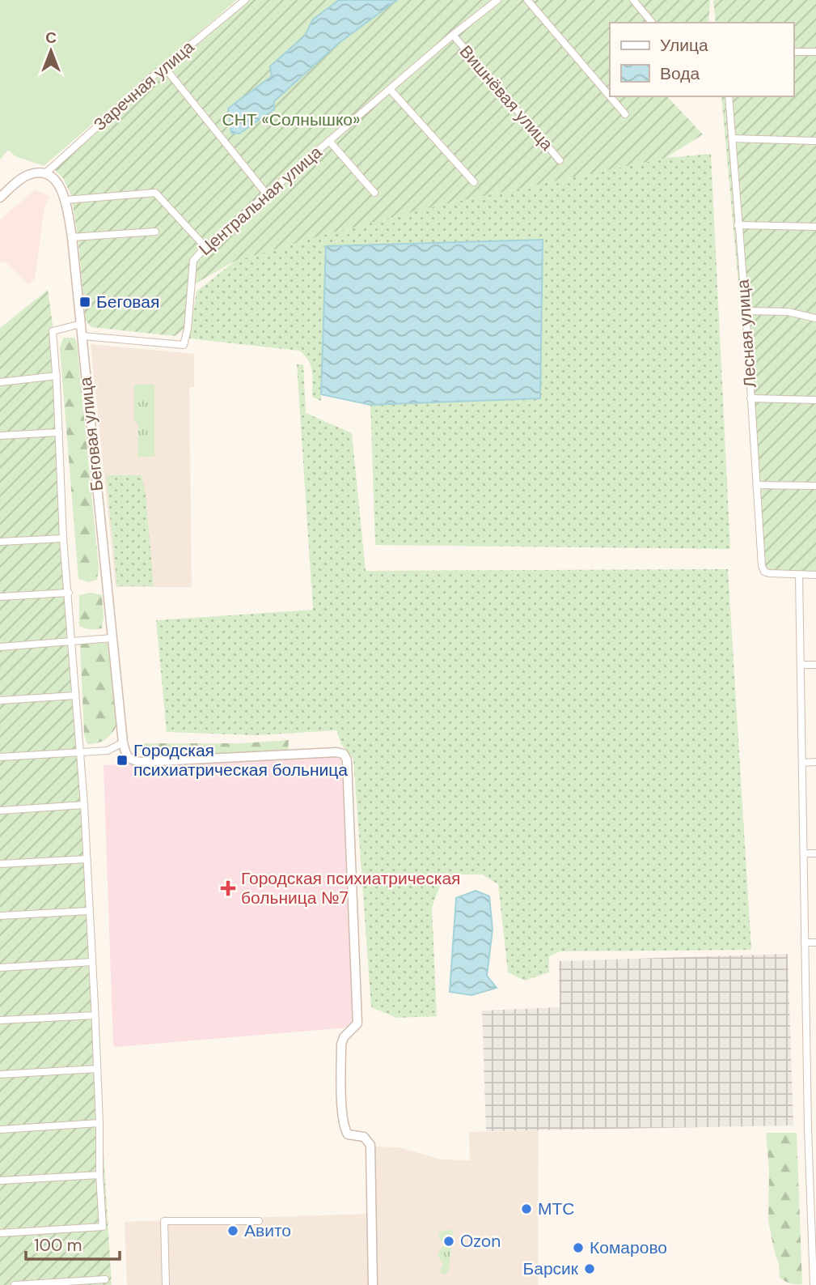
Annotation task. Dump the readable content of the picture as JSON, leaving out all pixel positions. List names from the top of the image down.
{
  "streets": {
    "street": [
      "Заречная улица",
      "Вишнёвая улица",
      "Центральная улица",
      "Лесная улица",
      "Беговая улица"
    ]
  },
  "crossings": [
    ["Заречная улица", "Беговая улица"],
    ["Вишнёвая улица", "Центральная улица"],
    ["Центральная улица", "Беговая улица"]
  ],
  "parks": ["СНТ «Солнышко»"],
  "places": {
    "transit": ["Беговая", "Городская психиатрическая больница"],
    "health": ["Городская психиатрическая больница №7"],
    "other": [
      "МТС",
      "Авито",
      "Ozon",
      "Комарово",
      "Барсик"
    ]
  },
  "legend": ["Улица", "Вода"],
  "scale_bar": "100 m",
  "north": "top"
}
